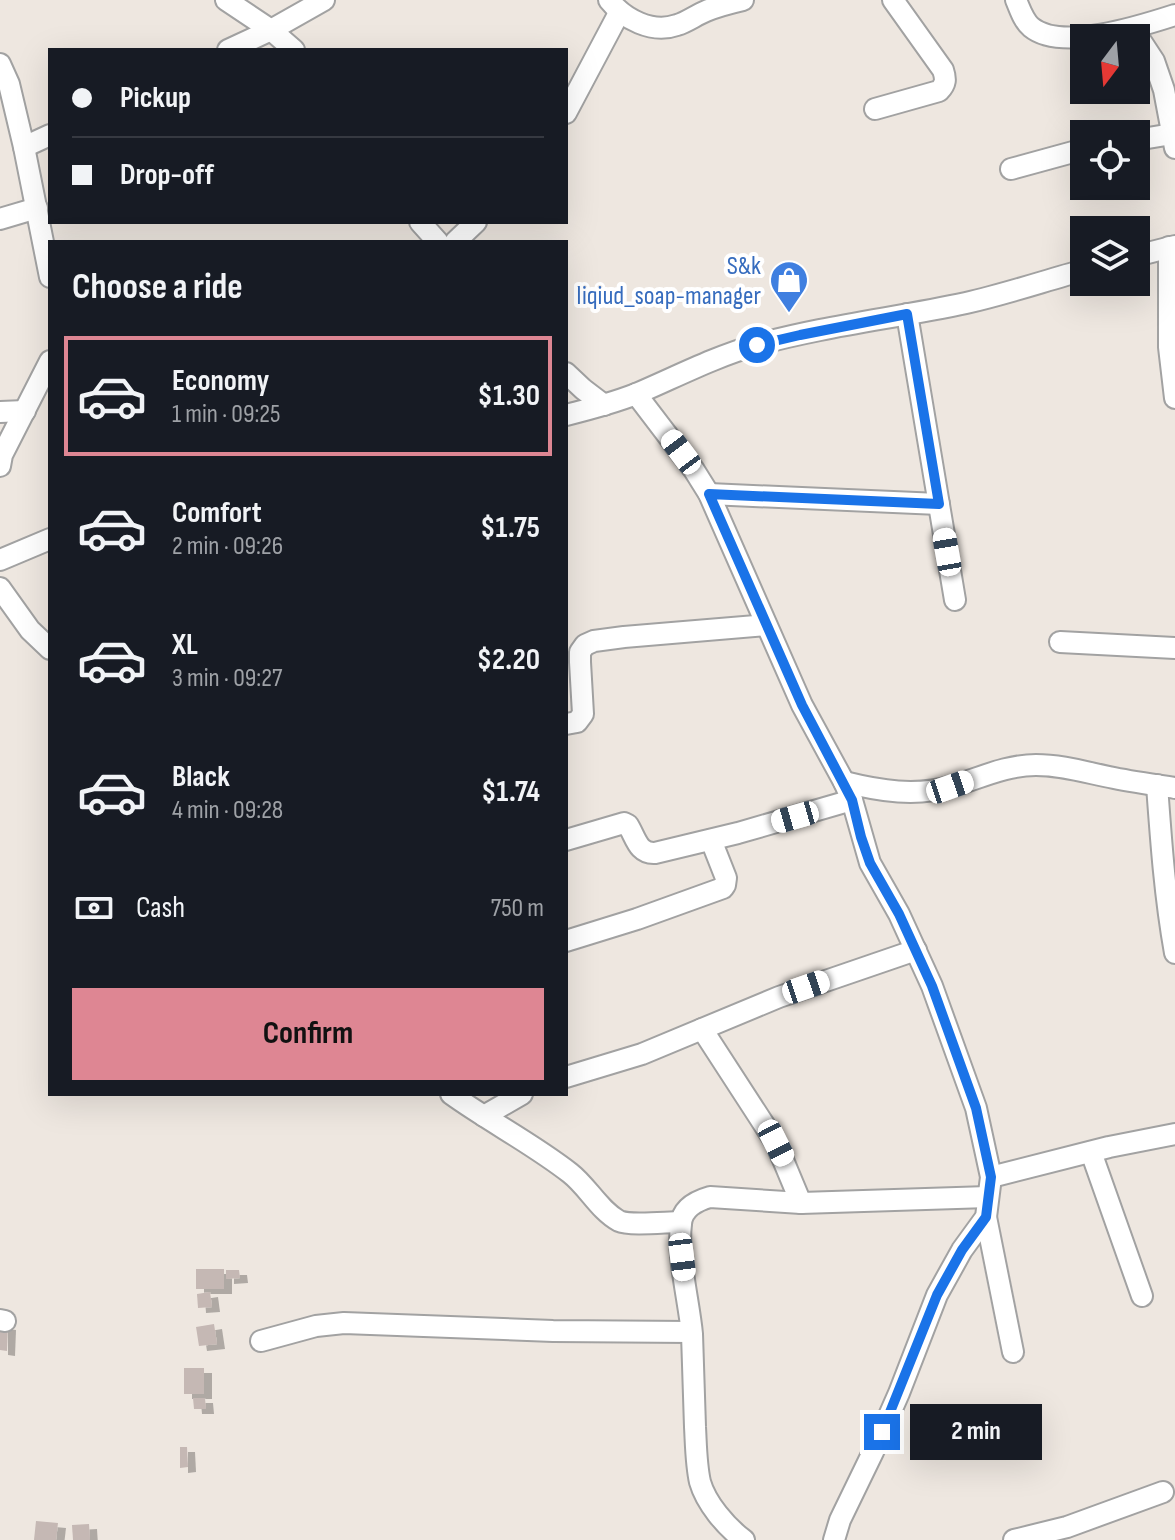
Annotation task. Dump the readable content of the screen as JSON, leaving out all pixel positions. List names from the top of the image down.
{
  "places": {
    "shop": ["S&k liqiud_soap-manager"]
  },
  "north": "bottom",
  "page": {
    "banner": ["Pickup", "Drop-off"],
    "heading": "Choose a ride",
    "list": [
      {
        "name": "Economy",
        "note": "1 min · 09:25",
        "value": "$1.30"
      },
      {
        "name": "Comfort",
        "note": "2 min · 09:26",
        "value": "$1.75"
      },
      {
        "name": "XL",
        "note": "3 min · 09:27",
        "value": "$2.20"
      },
      {
        "name": "Black",
        "note": "4 min · 09:28",
        "value": "$1.74"
      }
    ],
    "pay": ["Cash", "750 m"],
    "buttons": "Confirm",
    "bubble": "2 min"
  }
}
